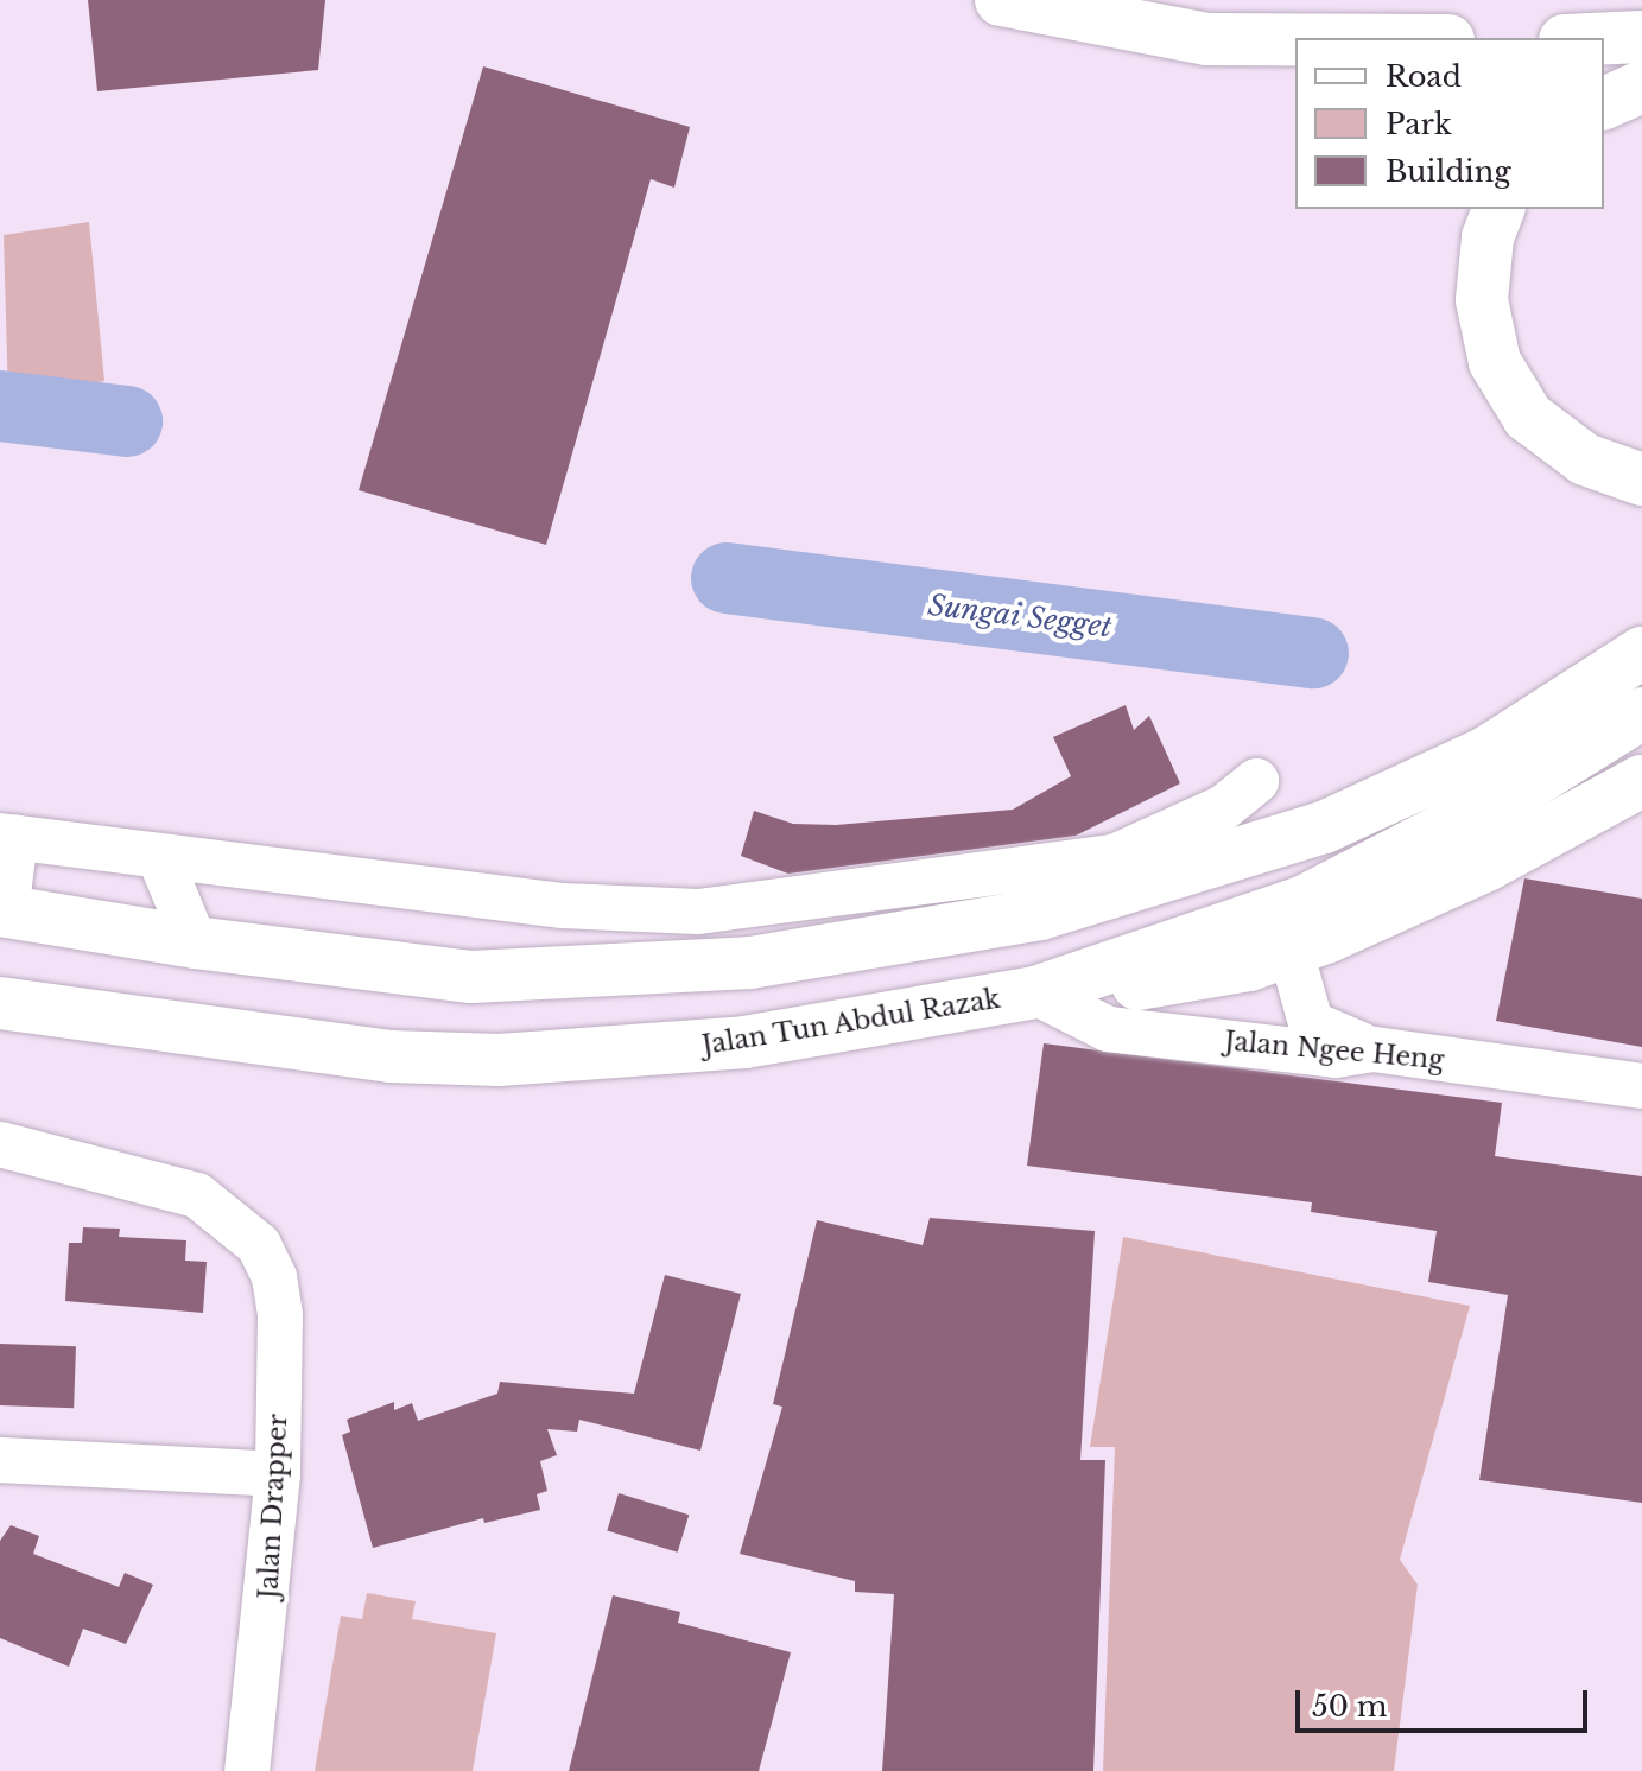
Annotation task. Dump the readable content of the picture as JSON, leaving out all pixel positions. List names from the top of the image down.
{
  "streets": {
    "highway": ["Jalan Tun Abdul Razak"],
    "street": ["Jalan Ngee Heng", "Jalan Drapper"]
  },
  "crossings": [
    ["Jalan Tun Abdul Razak", "Jalan Ngee Heng"]
  ],
  "water": ["Sungai Segget"],
  "legend": ["Road", "Park", "Building"],
  "scale_bar": "50 m"
}
